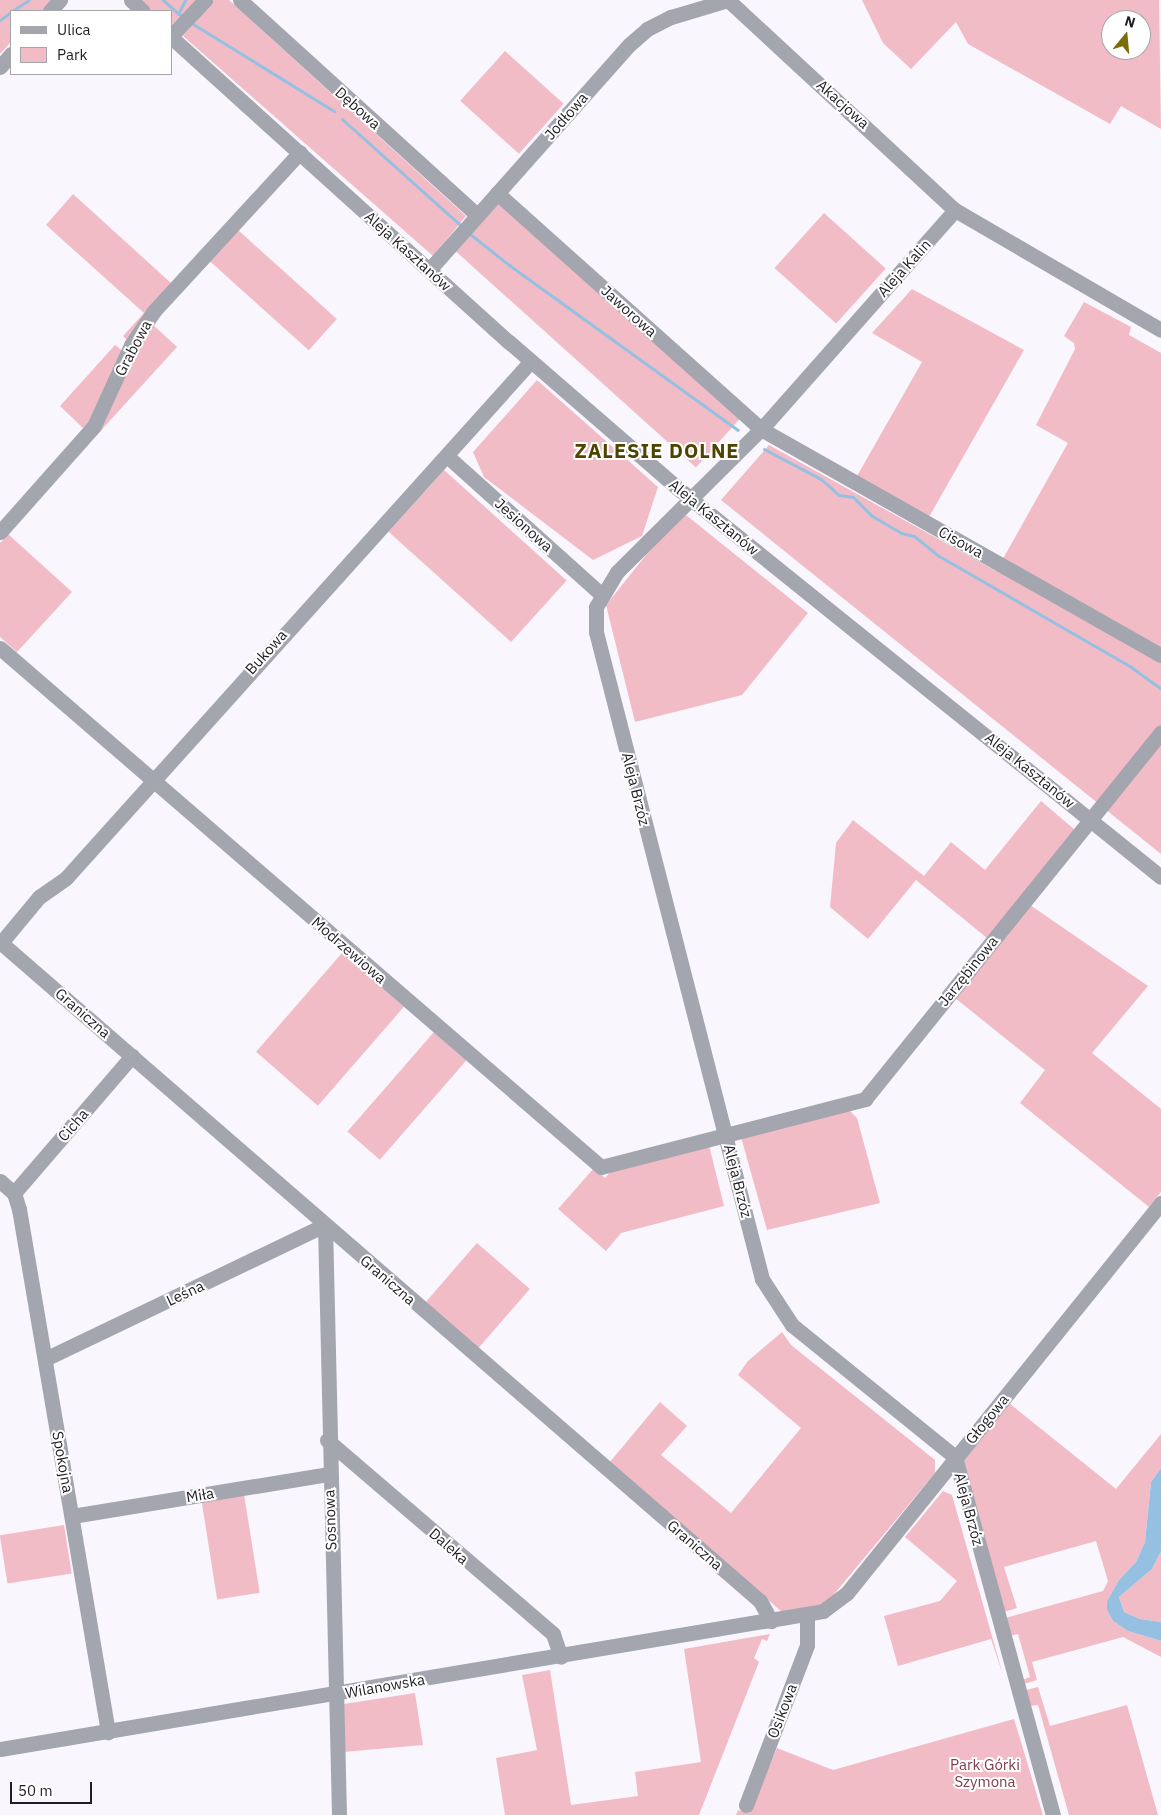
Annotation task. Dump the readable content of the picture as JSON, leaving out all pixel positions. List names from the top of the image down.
{
  "streets": {
    "street": [
      "Akacjowa",
      "Dębowa",
      "Jodłowa",
      "Aleja Kasztanów",
      "Aleja Kalin",
      "Jaworowa",
      "Grabowa",
      "Jesionowa",
      "Cisowa",
      "Bukowa",
      "Aleja Brzóz",
      "Modrzewiowa",
      "Jarzębinowa",
      "Graniczna",
      "Cicha",
      "Leśna",
      "Głogowa",
      "Spokojna",
      "Miła",
      "Sosnowa",
      "Daleka",
      "Wilanowska",
      "Osikowa"
    ]
  },
  "crossings": [
    ["Akacjowa", "Jodłowa"],
    ["Akacjowa", "Aleja Kalin"],
    ["Dębowa", "Jodłowa"],
    ["Jodłowa", "Aleja Kasztanów"],
    ["Jodłowa", "Jaworowa"],
    ["Aleja Kasztanów", "Aleja Kalin"],
    ["Aleja Kasztanów", "Grabowa"],
    ["Aleja Kasztanów", "Bukowa"],
    ["Aleja Kasztanów", "Aleja Brzóz"],
    ["Aleja Kasztanów", "Jarzębinowa"],
    ["Aleja Kalin", "Jaworowa"],
    ["Aleja Kalin", "Cisowa"],
    ["Aleja Kalin", "Aleja Brzóz"],
    ["Jaworowa", "Cisowa"],
    ["Jesionowa", "Bukowa"],
    ["Jesionowa", "Aleja Brzóz"],
    ["Bukowa", "Modrzewiowa"],
    ["Bukowa", "Graniczna"],
    ["Aleja Brzóz", "Modrzewiowa"],
    ["Aleja Brzóz", "Jarzębinowa"],
    ["Aleja Brzóz", "Głogowa"],
    ["Modrzewiowa", "Jarzębinowa"],
    ["Graniczna", "Cicha"],
    ["Graniczna", "Leśna"],
    ["Graniczna", "Głogowa"],
    ["Graniczna", "Sosnowa"],
    ["Graniczna", "Wilanowska"],
    ["Cicha", "Spokojna"],
    ["Leśna", "Spokojna"],
    ["Leśna", "Sosnowa"],
    ["Głogowa", "Wilanowska"],
    ["Głogowa", "Osikowa"],
    ["Spokojna", "Miła"],
    ["Spokojna", "Wilanowska"],
    ["Miła", "Sosnowa"],
    ["Sosnowa", "Daleka"],
    ["Sosnowa", "Wilanowska"],
    ["Daleka", "Wilanowska"]
  ],
  "districts": ["ZALESIE DOLNE"],
  "parks": ["Park Górki Szymona"],
  "legend": ["Ulica", "Park"],
  "scale_bar": "50 m",
  "north": "top"
}
